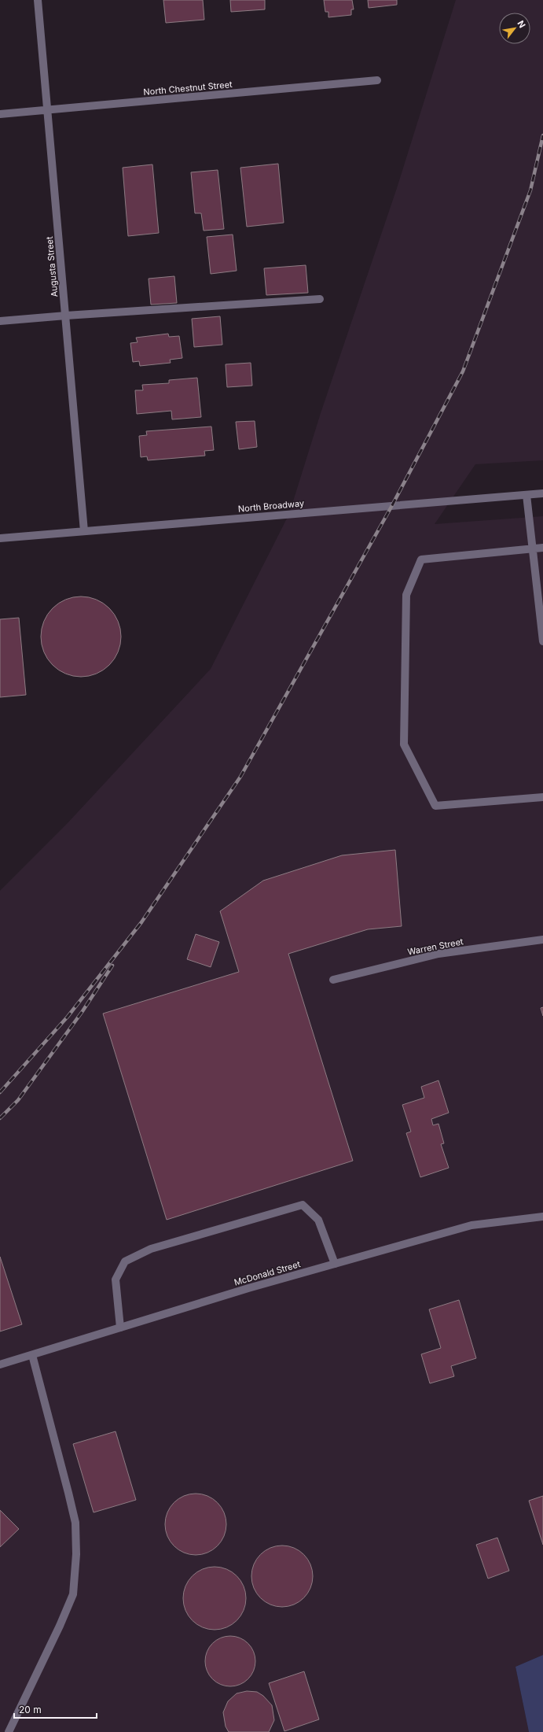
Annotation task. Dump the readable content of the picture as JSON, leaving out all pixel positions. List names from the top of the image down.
{
  "streets": {
    "street": [
      "North Chestnut Street",
      "Augusta Street",
      "North Broadway",
      "Warren Street",
      "McDonald Street"
    ]
  },
  "crossings": [
    ["North Chestnut Street", "Augusta Street"],
    ["Augusta Street", "North Broadway"]
  ],
  "scale_bar": "20 m",
  "north": "top right"
}
